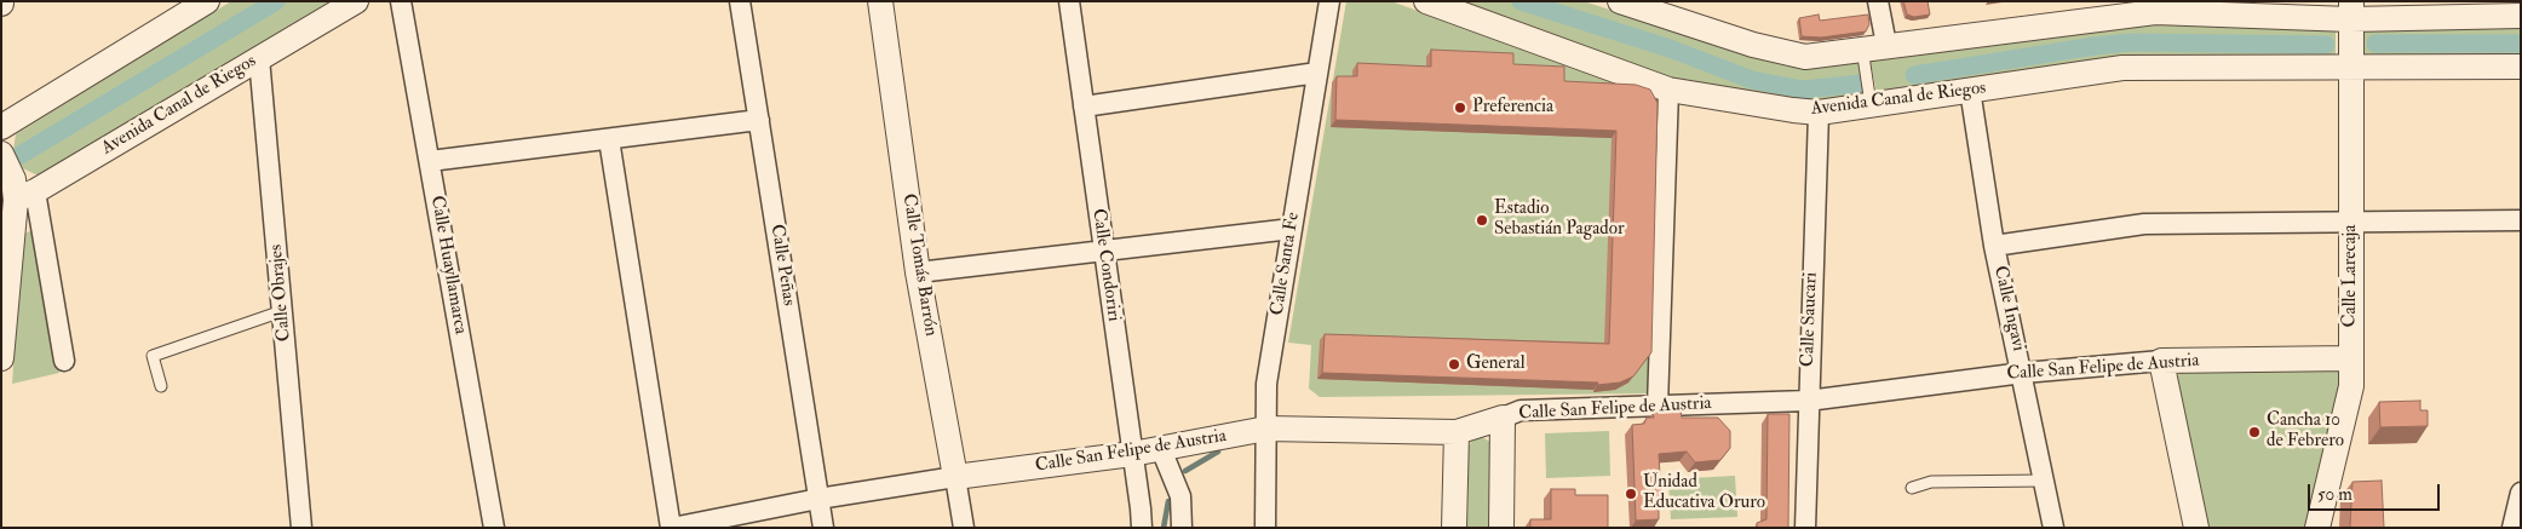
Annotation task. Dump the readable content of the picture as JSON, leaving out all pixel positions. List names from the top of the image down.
{
  "streets": {
    "street": [
      "Avenida Canal de Riegos",
      "Calle Santa Fe",
      "Calle Huayllamarca",
      "Calle Peñas",
      "Calle Tomás Barrón",
      "Calle Condoriri",
      "Calle Larecaja",
      "Calle Obrajes",
      "Calle Ingavi",
      "Calle Saucari",
      "Calle San Felipe de Austria"
    ]
  },
  "crossings": [
    ["Avenida Canal de Riegos", "Calle Larecaja"],
    ["Avenida Canal de Riegos", "Calle Obrajes"],
    ["Avenida Canal de Riegos", "Calle Ingavi"],
    ["Avenida Canal de Riegos", "Calle Saucari"],
    ["Calle Santa Fe", "Calle San Felipe de Austria"],
    ["Calle Peñas", "Calle San Felipe de Austria"],
    ["Calle Tomás Barrón", "Calle San Felipe de Austria"],
    ["Calle Condoriri", "Calle San Felipe de Austria"],
    ["Calle Larecaja", "Calle San Felipe de Austria"],
    ["Calle Ingavi", "Calle San Felipe de Austria"],
    ["Calle Saucari", "Calle San Felipe de Austria"]
  ],
  "places": [
    "Preferencia",
    "Estadio Sebastián Pagador",
    "General",
    "Cancha 10 de Febrero",
    "Unidad Educativa Oruro"
  ],
  "scale_bar": "50 m"
}
